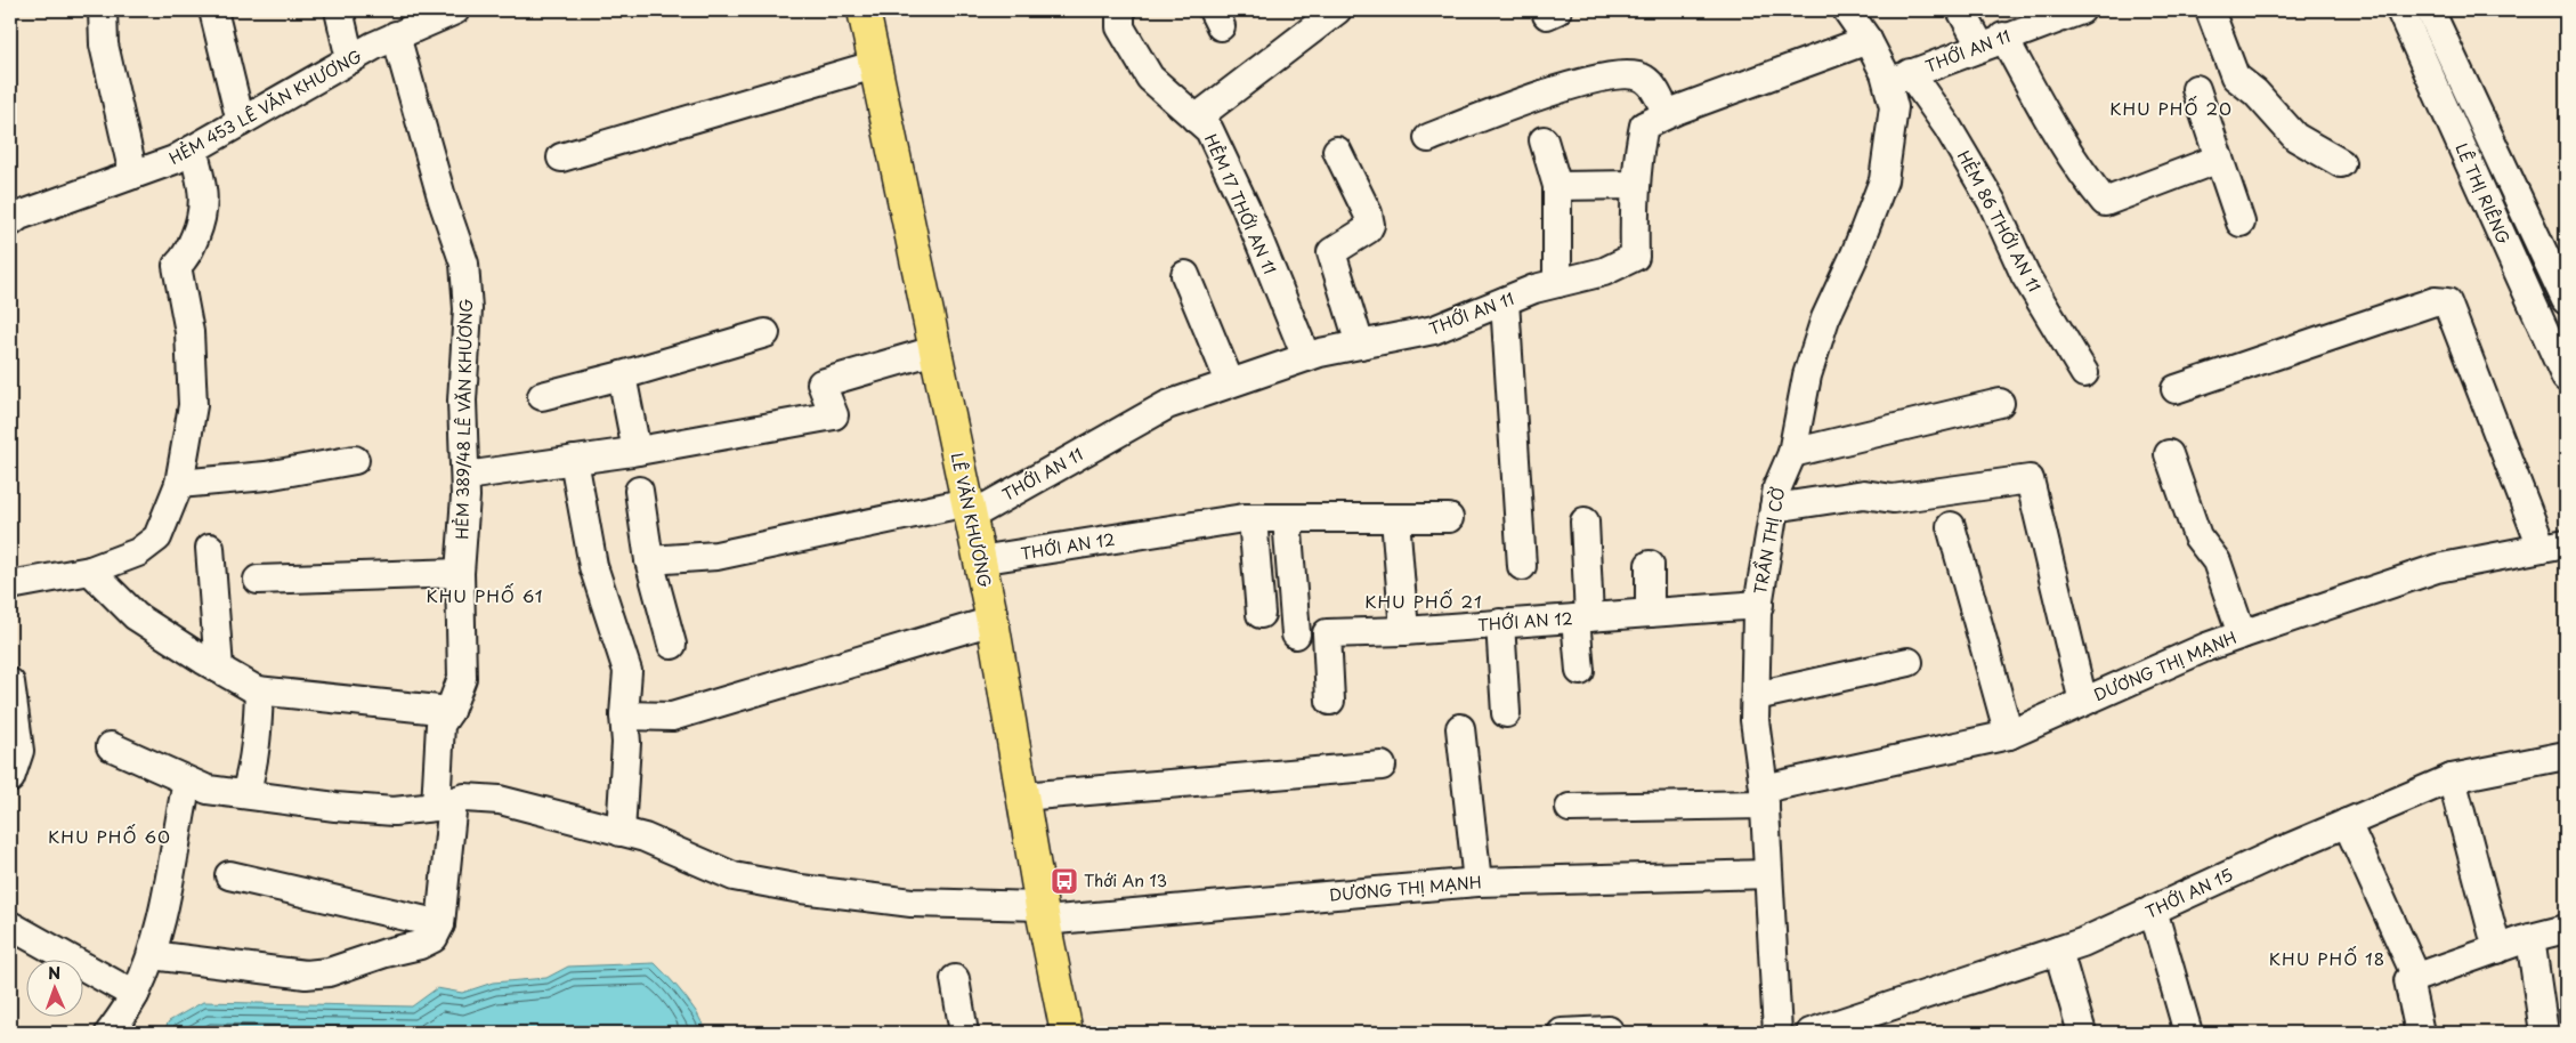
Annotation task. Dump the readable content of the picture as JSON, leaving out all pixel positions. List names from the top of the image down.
{
  "streets": {
    "main road": ["LÊ VĂN KHƯƠNG"],
    "street": [
      "THỚI AN 11",
      "HẺM 453 LÊ VĂN KHƯƠNG",
      "LÊ THỊ RIÊNG",
      "HẺM 17 THỚI AN 11",
      "HẺM 86 THỚI AN 11",
      "HẺM 389/48 LÊ VĂN KHƯƠNG",
      "TRẦN THỊ CỜ",
      "THỚI AN 12",
      "DƯƠNG THỊ MẠNH",
      "THỚI AN 15"
    ]
  },
  "crossings": [
    ["THỚI AN 11", "HẺM 17 THỚI AN 11"],
    ["THỚI AN 11", "HẺM 86 THỚI AN 11"],
    ["THỚI AN 11", "LÊ VĂN KHƯƠNG"],
    ["THỚI AN 11", "TRẦN THỊ CỜ"],
    ["HẺM 453 LÊ VĂN KHƯƠNG", "HẺM 389/48 LÊ VĂN KHƯƠNG"],
    ["HẺM 86 THỚI AN 11", "TRẦN THỊ CỜ"],
    ["HẺM 389/48 LÊ VĂN KHƯƠNG", "DƯƠNG THỊ MẠNH"],
    ["LÊ VĂN KHƯƠNG", "THỚI AN 12"],
    ["LÊ VĂN KHƯƠNG", "DƯƠNG THỊ MẠNH"],
    ["TRẦN THỊ CỜ", "THỚI AN 12"],
    ["TRẦN THỊ CỜ", "DƯƠNG THỊ MẠNH"]
  ],
  "districts": [
    "KHU PHỐ 20",
    "KHU PHỐ 61",
    "KHU PHỐ 21",
    "KHU PHỐ 60",
    "KHU PHỐ 18"
  ],
  "places": {
    "bus stop": ["Thới An 13"]
  },
  "north": "top"
}
